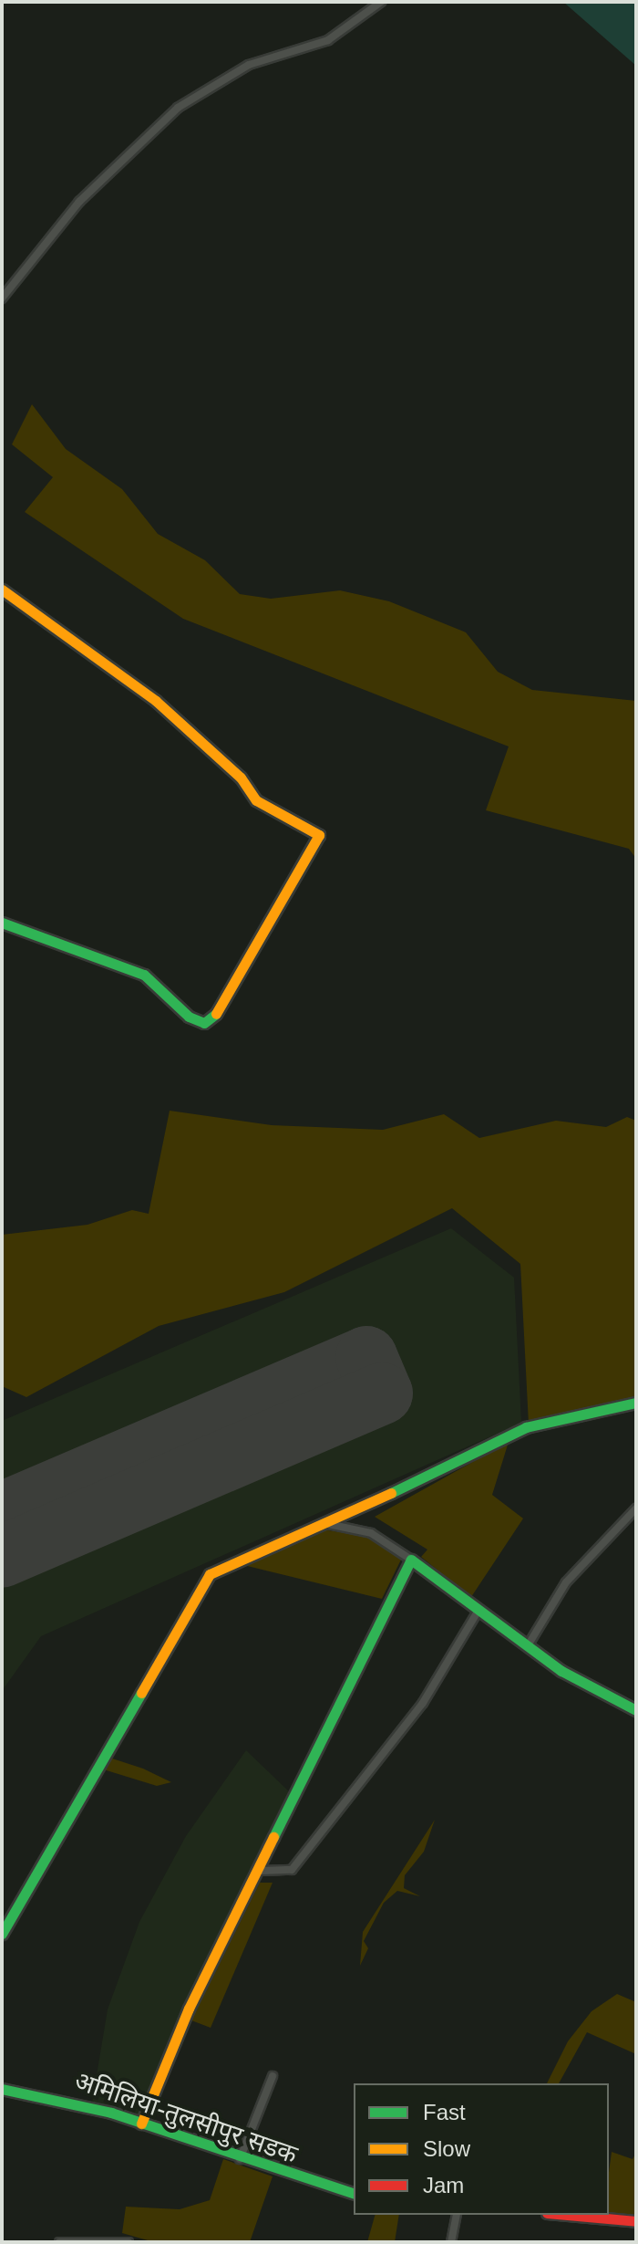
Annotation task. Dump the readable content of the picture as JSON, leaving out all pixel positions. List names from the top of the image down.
{
  "streets": {
    "street": ["अमिलिया-तुलसीपुर सडक"]
  },
  "legend": ["Fast", "Slow", "Jam"]
}
